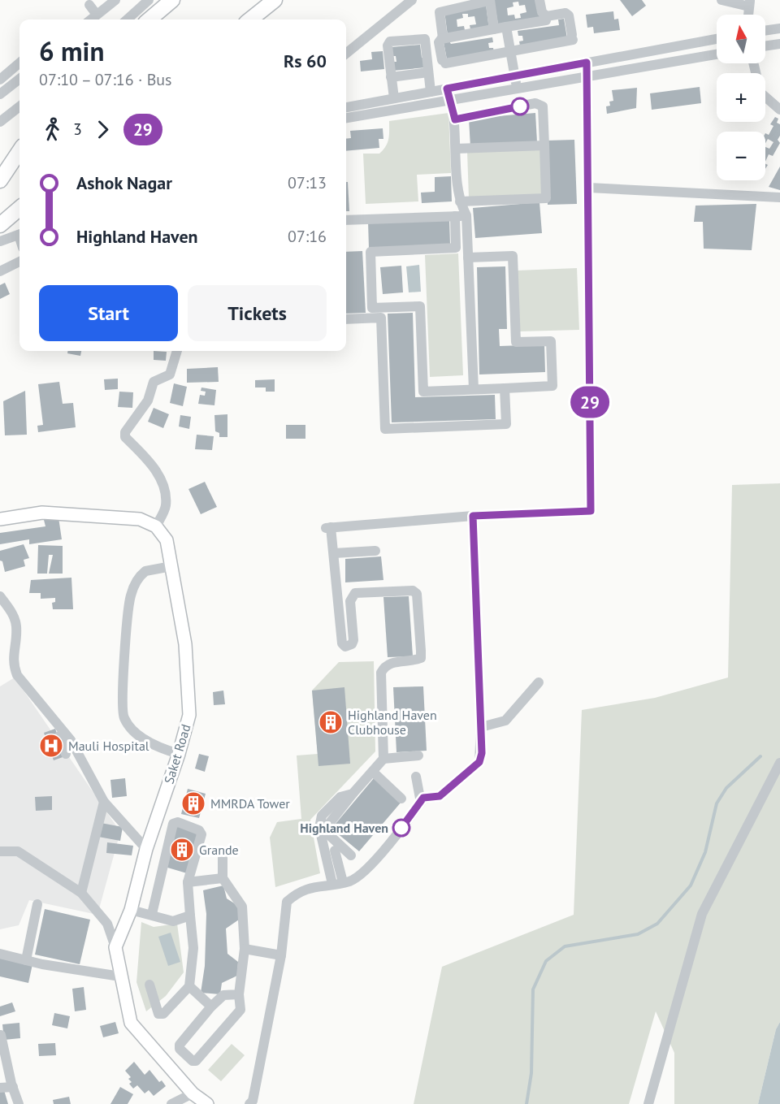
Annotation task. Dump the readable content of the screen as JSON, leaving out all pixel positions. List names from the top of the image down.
{
  "streets": {
    "main road": ["Saket Road"]
  },
  "places": {
    "building": ["Highland Haven Clubhouse", "MMRDA Tower", "Grande"],
    "hospital": ["Mauli Hospital"],
    "other": ["Highland Haven"]
  },
  "lines": ["bus line 29"],
  "north": "top",
  "page": {
    "on_map": "29",
    "map_buttons": ["+", "−"],
    "heading": ["6 min", "07:10 – 07:16 · Bus", "Rs 60"],
    "legs": ["3", "29"],
    "list": [
      {
        "name": "Ashok Nagar",
        "value": "07:13"
      },
      {
        "name": "Highland Haven",
        "value": "07:16"
      }
    ],
    "buttons": ["Start", "Tickets"]
  }
}
